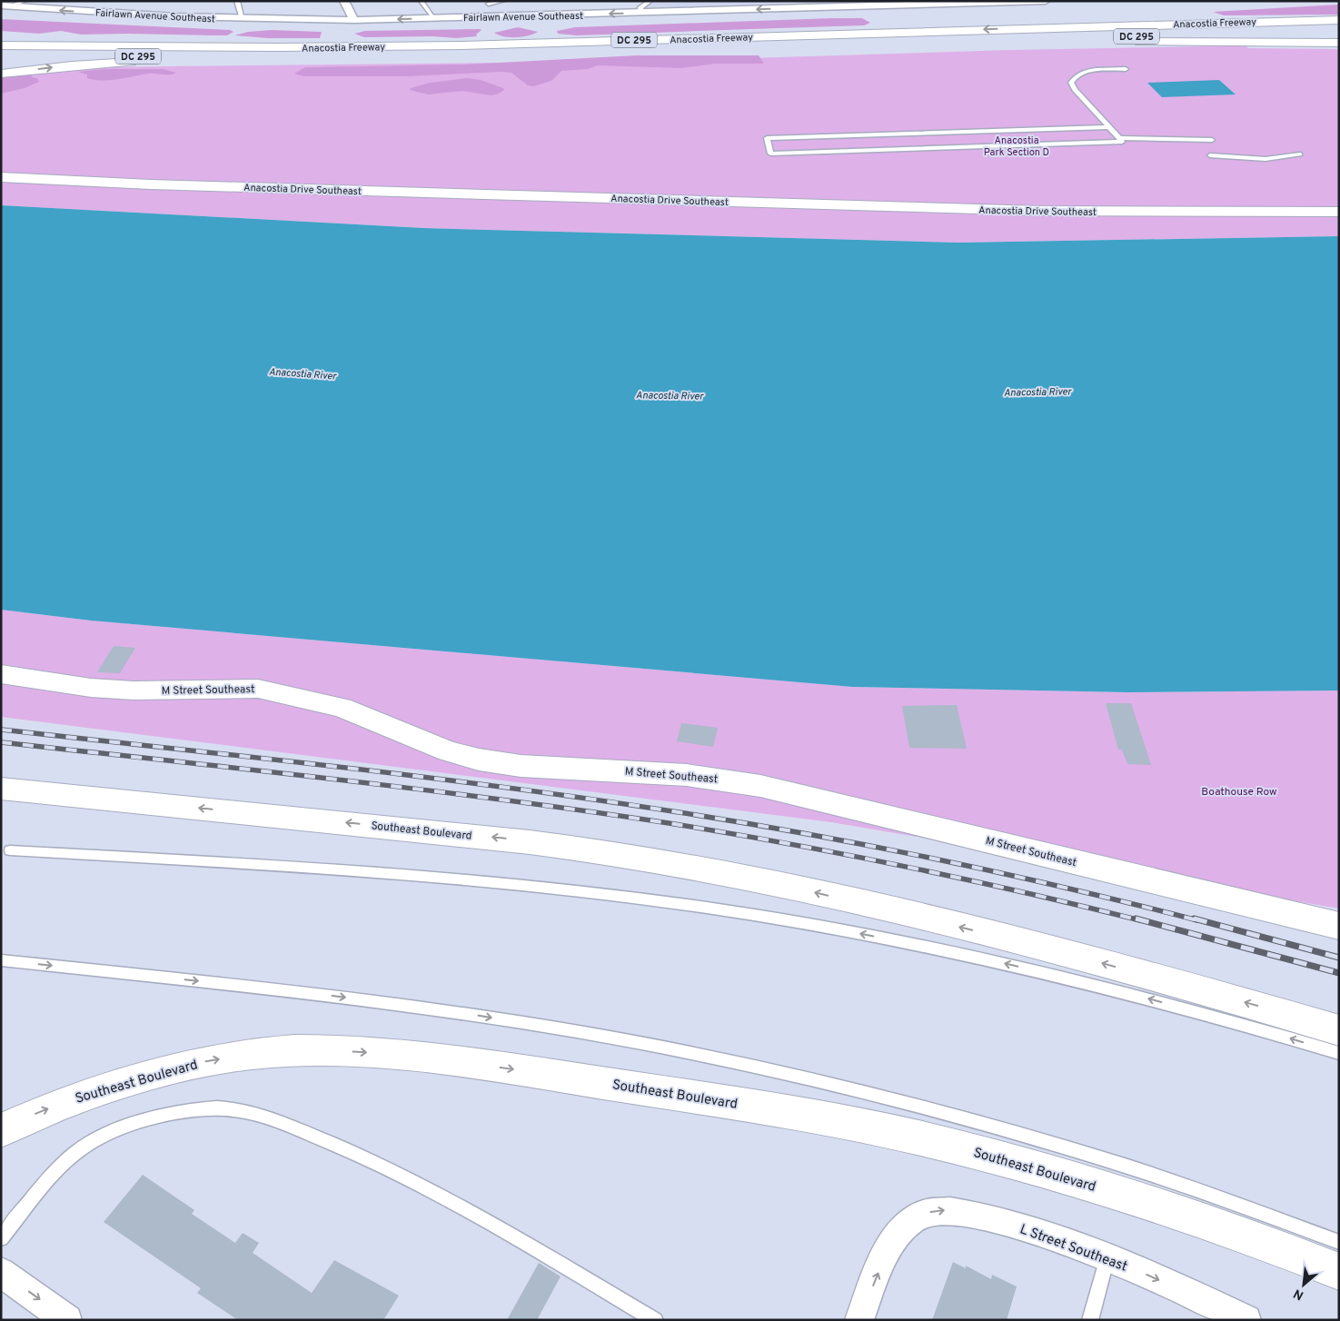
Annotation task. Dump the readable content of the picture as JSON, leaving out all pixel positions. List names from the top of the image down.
{
  "streets": {
    "main road": [
      "Anacostia Freeway",
      "DC 295",
      "Anacostia Drive Southeast",
      "M Street Southeast",
      "Southeast Boulevard"
    ],
    "street": ["Fairlawn Avenue Southeast", "L Street Southeast"]
  },
  "one_way": ["Fairlawn Avenue Southeast", "L Street Southeast"],
  "water": ["Anacostia River"],
  "parks": ["Anacostia Park Section D", "Boathouse Row"],
  "north": "bottom left"
}
